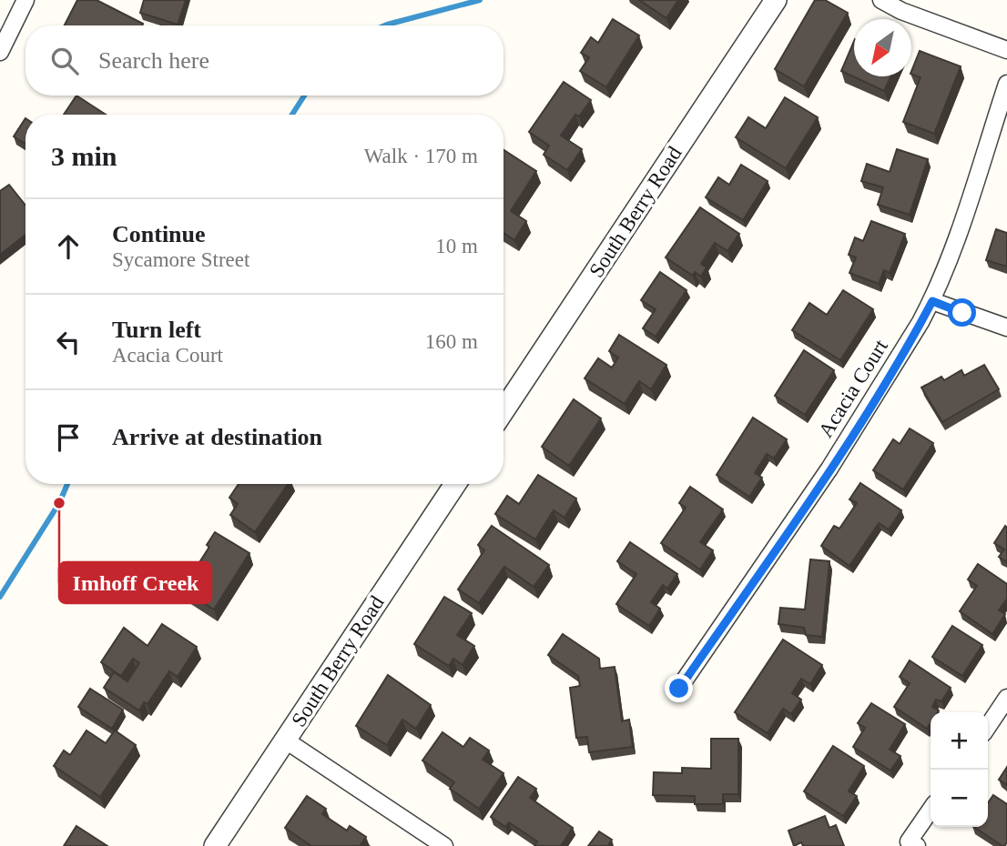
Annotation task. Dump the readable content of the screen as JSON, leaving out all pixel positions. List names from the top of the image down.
{
  "streets": {
    "street": ["South Berry Road", "Acacia Court"]
  },
  "places": ["Imhoff Creek"],
  "north": "bottom left",
  "page": {
    "search": "Search here",
    "heading": ["3 min", "Walk · 170 m"],
    "list": [
      ["Continue", "Sycamore Street", "10 m"],
      ["Turn left", "Acacia Court", "160 m"],
      "Arrive at destination"
    ],
    "map_buttons": ["+", "−"]
  }
}
